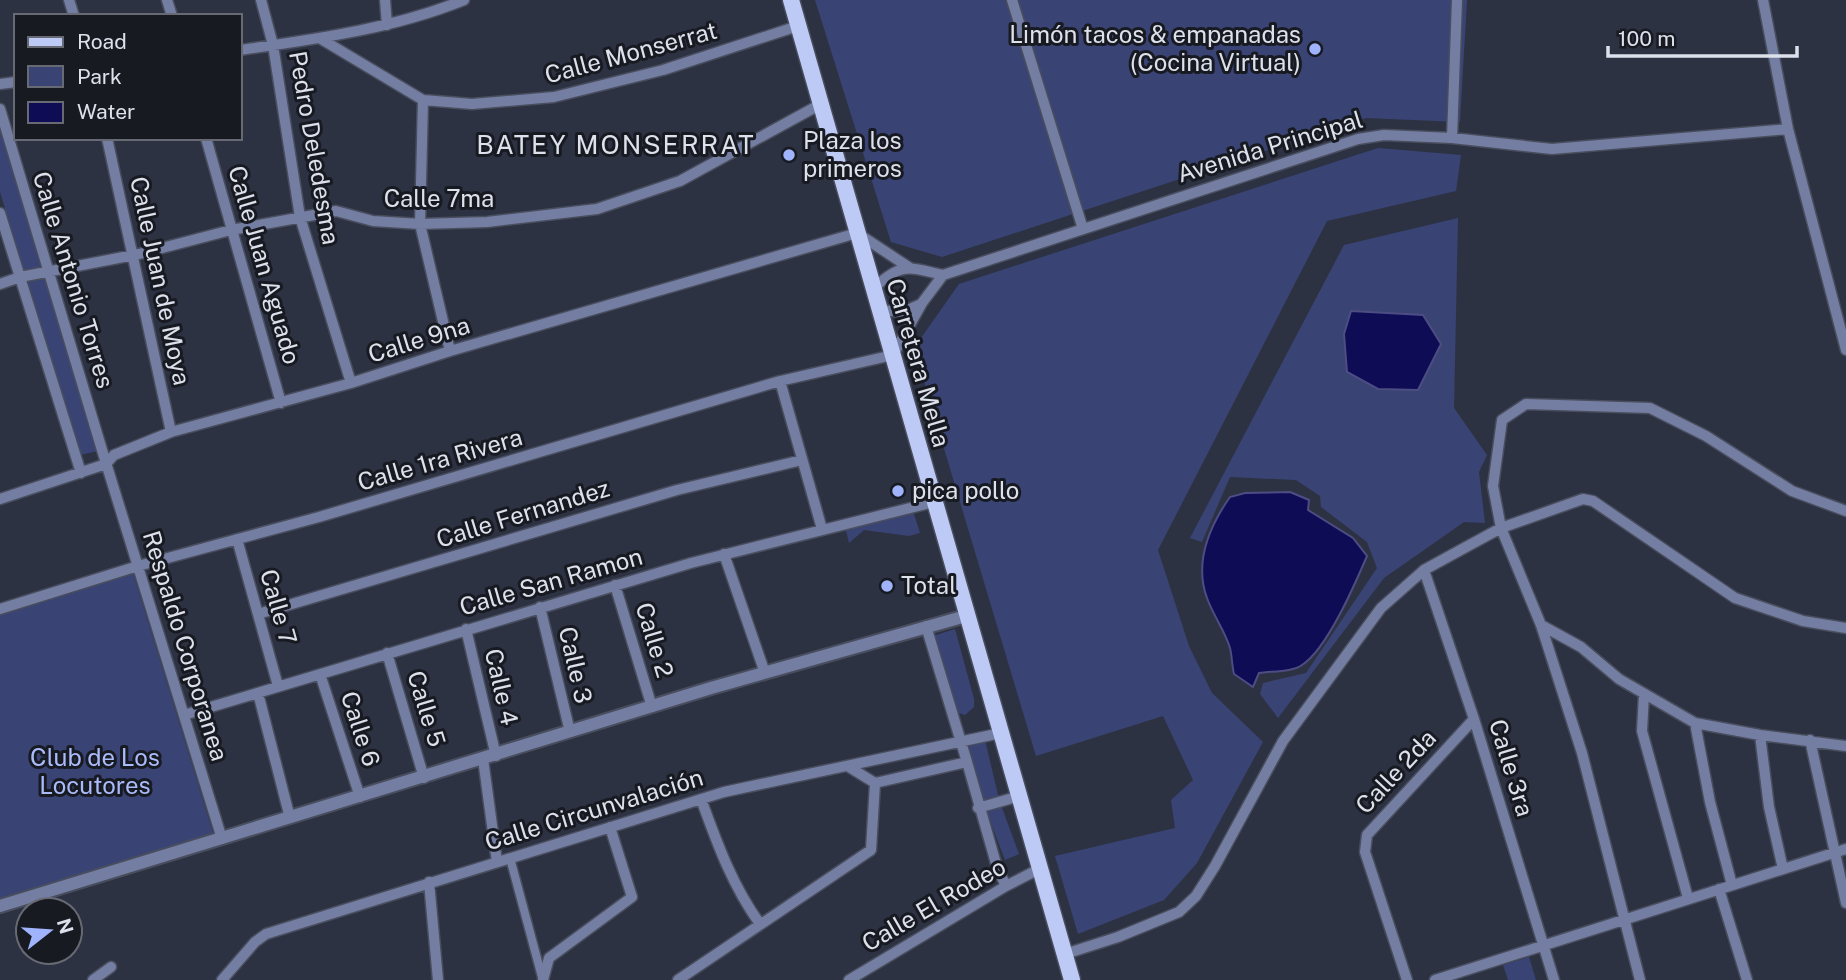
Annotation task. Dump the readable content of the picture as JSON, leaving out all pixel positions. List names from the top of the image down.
{
  "streets": {
    "main road": ["Carretera Mella"],
    "street": [
      "Calle Monserrat",
      "Avenida Principal",
      "Pedro Deledesma",
      "Calle 7ma",
      "Calle Juan Aguado",
      "Calle Antonio Torres",
      "Calle Juan de Moya",
      "Calle 9na",
      "Calle 1ra Rivera",
      "Calle Fernandez",
      "Calle San Ramon",
      "Calle 7",
      "Calle 2",
      "Respaldo Corporanea",
      "Calle 3",
      "Calle 4",
      "Calle 5",
      "Calle 6",
      "Calle 3ra",
      "Calle 2da",
      "Calle Circunvalación",
      "Calle El Rodeo"
    ]
  },
  "crossings": [
    ["Calle Monserrat", "Carretera Mella"],
    ["Pedro Deledesma", "Calle 7ma"],
    ["Pedro Deledesma", "Calle 9na"],
    ["Calle 7ma", "Calle Juan Aguado"],
    ["Calle 7ma", "Calle Antonio Torres"],
    ["Calle 7ma", "Calle Juan de Moya"],
    ["Calle 7ma", "Carretera Mella"],
    ["Calle Juan Aguado", "Calle 9na"],
    ["Calle Antonio Torres", "Calle 9na"],
    ["Calle Antonio Torres", "Respaldo Corporanea"],
    ["Calle Juan de Moya", "Calle 9na"],
    ["Calle 9na", "Carretera Mella"],
    ["Calle 9na", "Respaldo Corporanea"],
    ["Carretera Mella", "Calle 1ra Rivera"],
    ["Carretera Mella", "Calle San Ramon"],
    ["Carretera Mella", "Calle Circunvalación"],
    ["Carretera Mella", "Calle El Rodeo"],
    ["Calle 1ra Rivera", "Calle 7"],
    ["Calle 1ra Rivera", "Respaldo Corporanea"],
    ["Calle Fernandez", "Calle 7"],
    ["Calle San Ramon", "Calle 7"],
    ["Calle San Ramon", "Calle 2"],
    ["Calle San Ramon", "Respaldo Corporanea"],
    ["Calle San Ramon", "Calle 3"],
    ["Calle San Ramon", "Calle 4"],
    ["Calle San Ramon", "Calle 5"],
    ["Calle San Ramon", "Calle 6"],
    ["Calle 4", "Calle Circunvalación"],
    ["Calle 3ra", "Calle 2da"]
  ],
  "districts": ["BATEY MONSERRAT"],
  "parks": ["Club de Los Locutores"],
  "places": [
    "Limón tacos & empanadas (Cocina Virtual)",
    "Plaza los primeros",
    "pica pollo",
    "Total"
  ],
  "legend": ["Road", "Park", "Water"],
  "scale_bar": "100 m",
  "north": "right"
}
